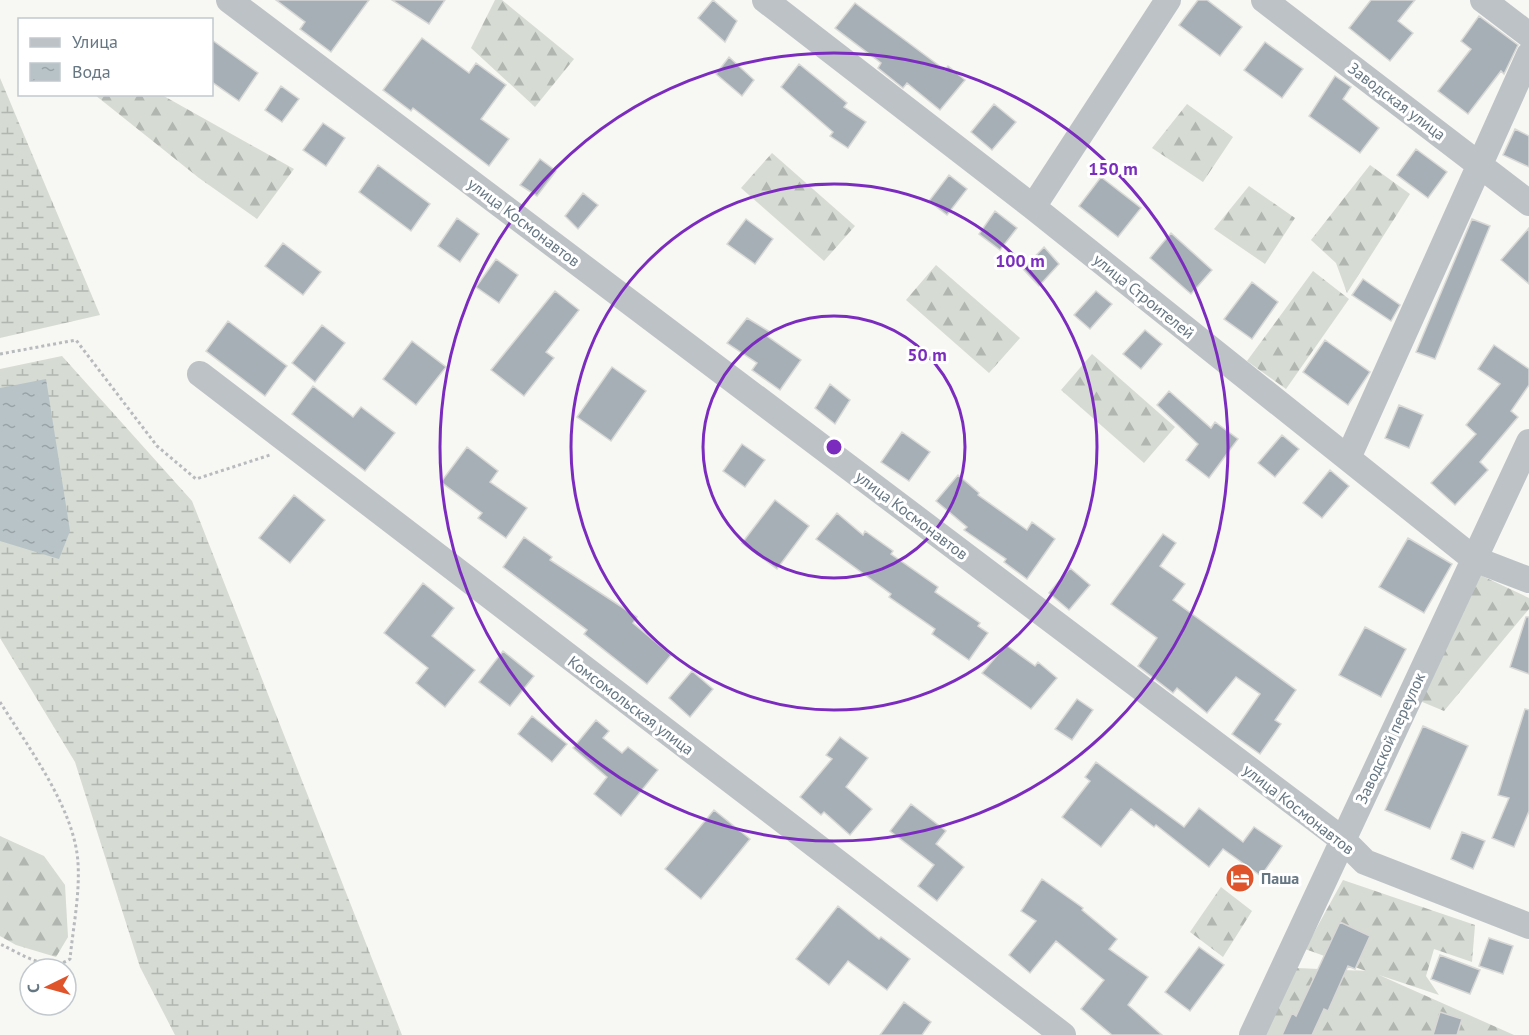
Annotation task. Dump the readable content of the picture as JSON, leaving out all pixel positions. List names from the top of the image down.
{
  "streets": {
    "street": [
      "Заводская улица",
      "улица Космонавтов",
      "улица Строителей",
      "Комсомольская улица",
      "Заводской переулок"
    ]
  },
  "crossings": [
    ["улица Космонавтов", "Заводской переулок"],
    ["улица Строителей", "Заводской переулок"]
  ],
  "places": {
    "hotel": ["Паша"]
  },
  "legend": ["Улица", "Вода"],
  "north": "left",
  "rings": ["150 m", "100 m", "50 m"]
}
